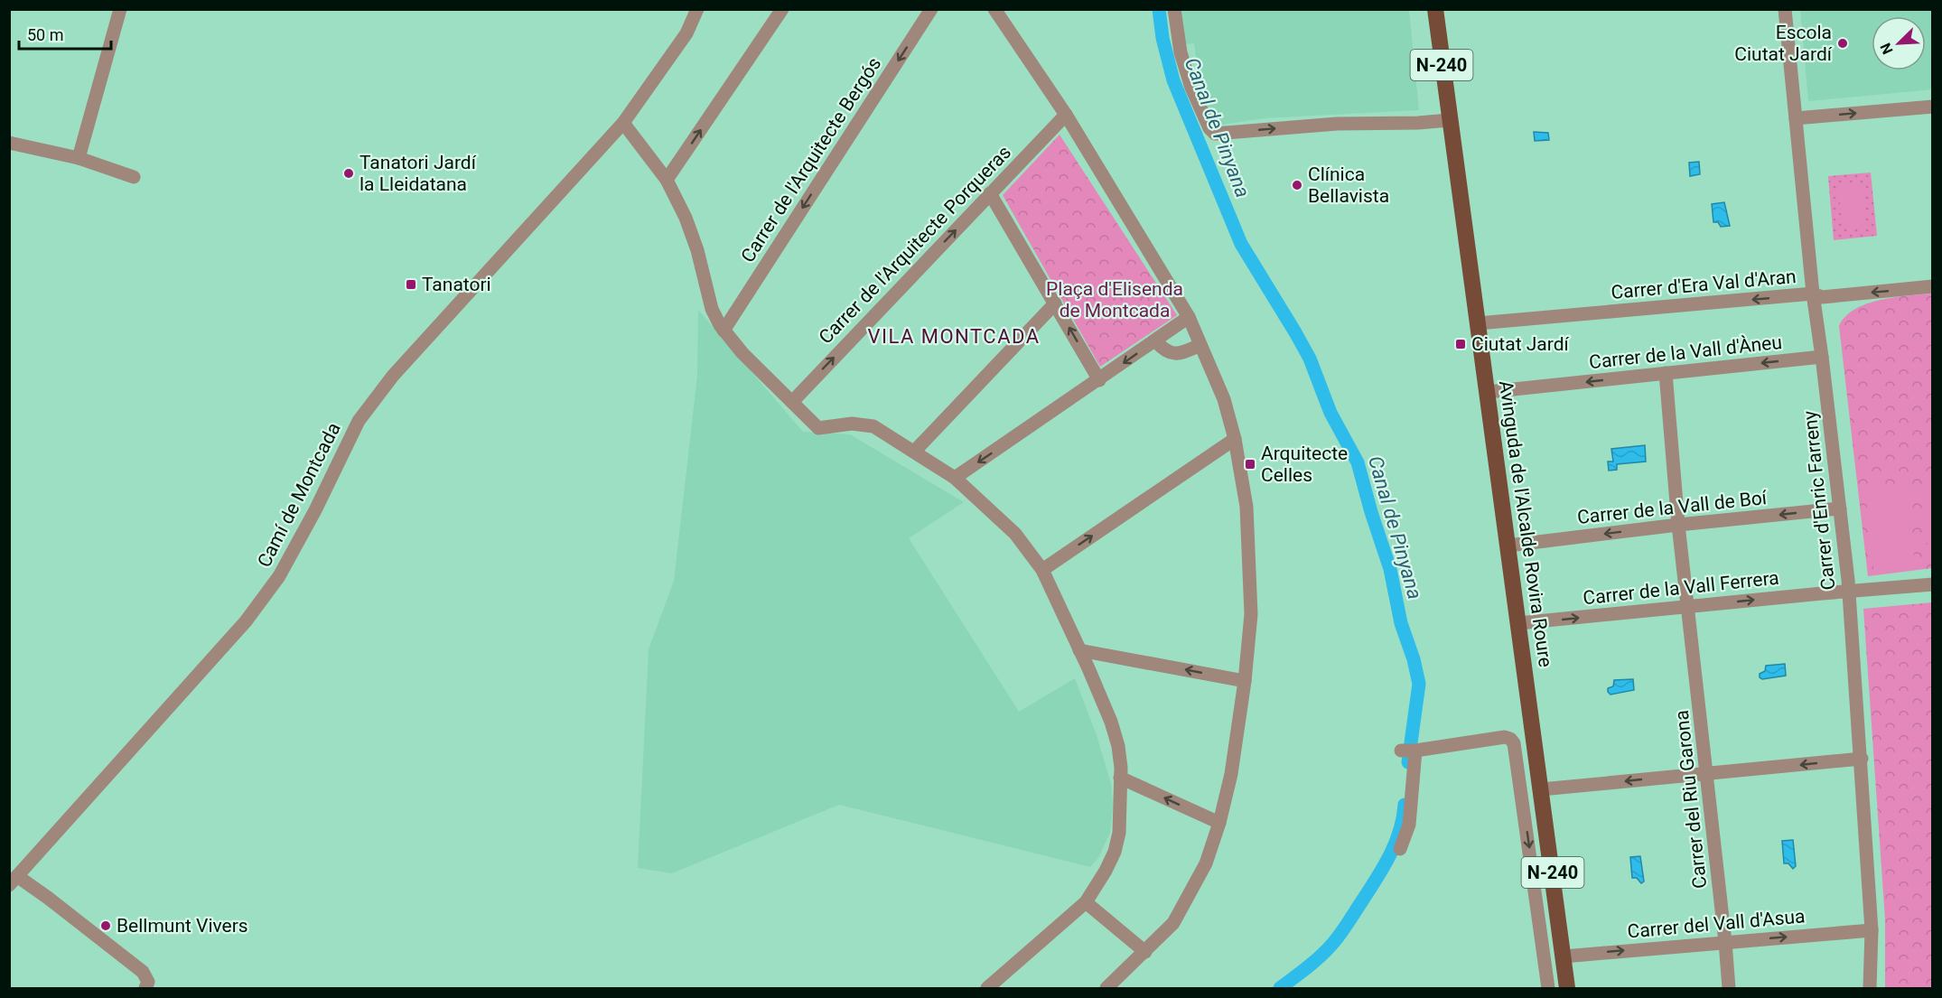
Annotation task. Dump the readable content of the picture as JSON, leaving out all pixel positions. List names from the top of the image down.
{
  "streets": {
    "main road": ["N-240", "Avinguda de l'Alcalde Rovira Roure"],
    "street": [
      "Carrer de l'Arquitecte Bergós",
      "Carrer de l'Arquitecte Porqueras",
      "Carrer d'Era Val d'Aran",
      "Carrer de la Vall d'Àneu",
      "Camí de Montcada",
      "Carrer d'Enric Farreny",
      "Carrer de la Vall de Boí",
      "Carrer de la Vall Ferrera",
      "Carrer del Riu Garona",
      "Carrer del Vall d'Asua"
    ]
  },
  "crossings": [
    ["Carrer d'Era Val d'Aran", "Carrer d'Enric Farreny"],
    ["Carrer d'Era Val d'Aran", "Avinguda de l'Alcalde Rovira Roure"],
    ["Carrer de la Vall d'Àneu", "Carrer d'Enric Farreny"],
    ["Carrer de la Vall d'Àneu", "Avinguda de l'Alcalde Rovira Roure"],
    ["Carrer de la Vall d'Àneu", "Carrer del Riu Garona"],
    ["Carrer d'Enric Farreny", "Carrer de la Vall de Boí"],
    ["Carrer d'Enric Farreny", "Carrer de la Vall Ferrera"],
    ["Carrer d'Enric Farreny", "Carrer del Vall d'Asua"],
    ["Carrer de la Vall de Boí", "Avinguda de l'Alcalde Rovira Roure"],
    ["Carrer de la Vall de Boí", "Carrer del Riu Garona"],
    ["Avinguda de l'Alcalde Rovira Roure", "Carrer de la Vall Ferrera"],
    ["Avinguda de l'Alcalde Rovira Roure", "Carrer del Vall d'Asua"],
    ["Carrer de la Vall Ferrera", "Carrer del Riu Garona"],
    ["Carrer del Riu Garona", "Carrer del Vall d'Asua"]
  ],
  "one_way": [
    "Carrer de l'Arquitecte Bergós",
    "Carrer de l'Arquitecte Porqueras",
    "Carrer d'Era Val d'Aran",
    "Carrer de la Vall d'Àneu",
    "Carrer de la Vall de Boí",
    "Carrer de la Vall Ferrera",
    "Carrer del Vall d'Asua"
  ],
  "districts": ["VILA MONTCADA"],
  "water": ["Canal de Pinyana"],
  "parks": ["Plaça d'Elisenda de Montcada"],
  "places": {
    "other": [
      "Escola Ciutat Jardí",
      "Tanatori Jardí la Lleidatana",
      "Clínica Bellavista",
      "Bellmunt Vivers"
    ],
    "transit": ["Tanatori", "Ciutat Jardí", "Arquitecte Celles"]
  },
  "scale_bar": "50 m",
  "north": "bottom left"
}
